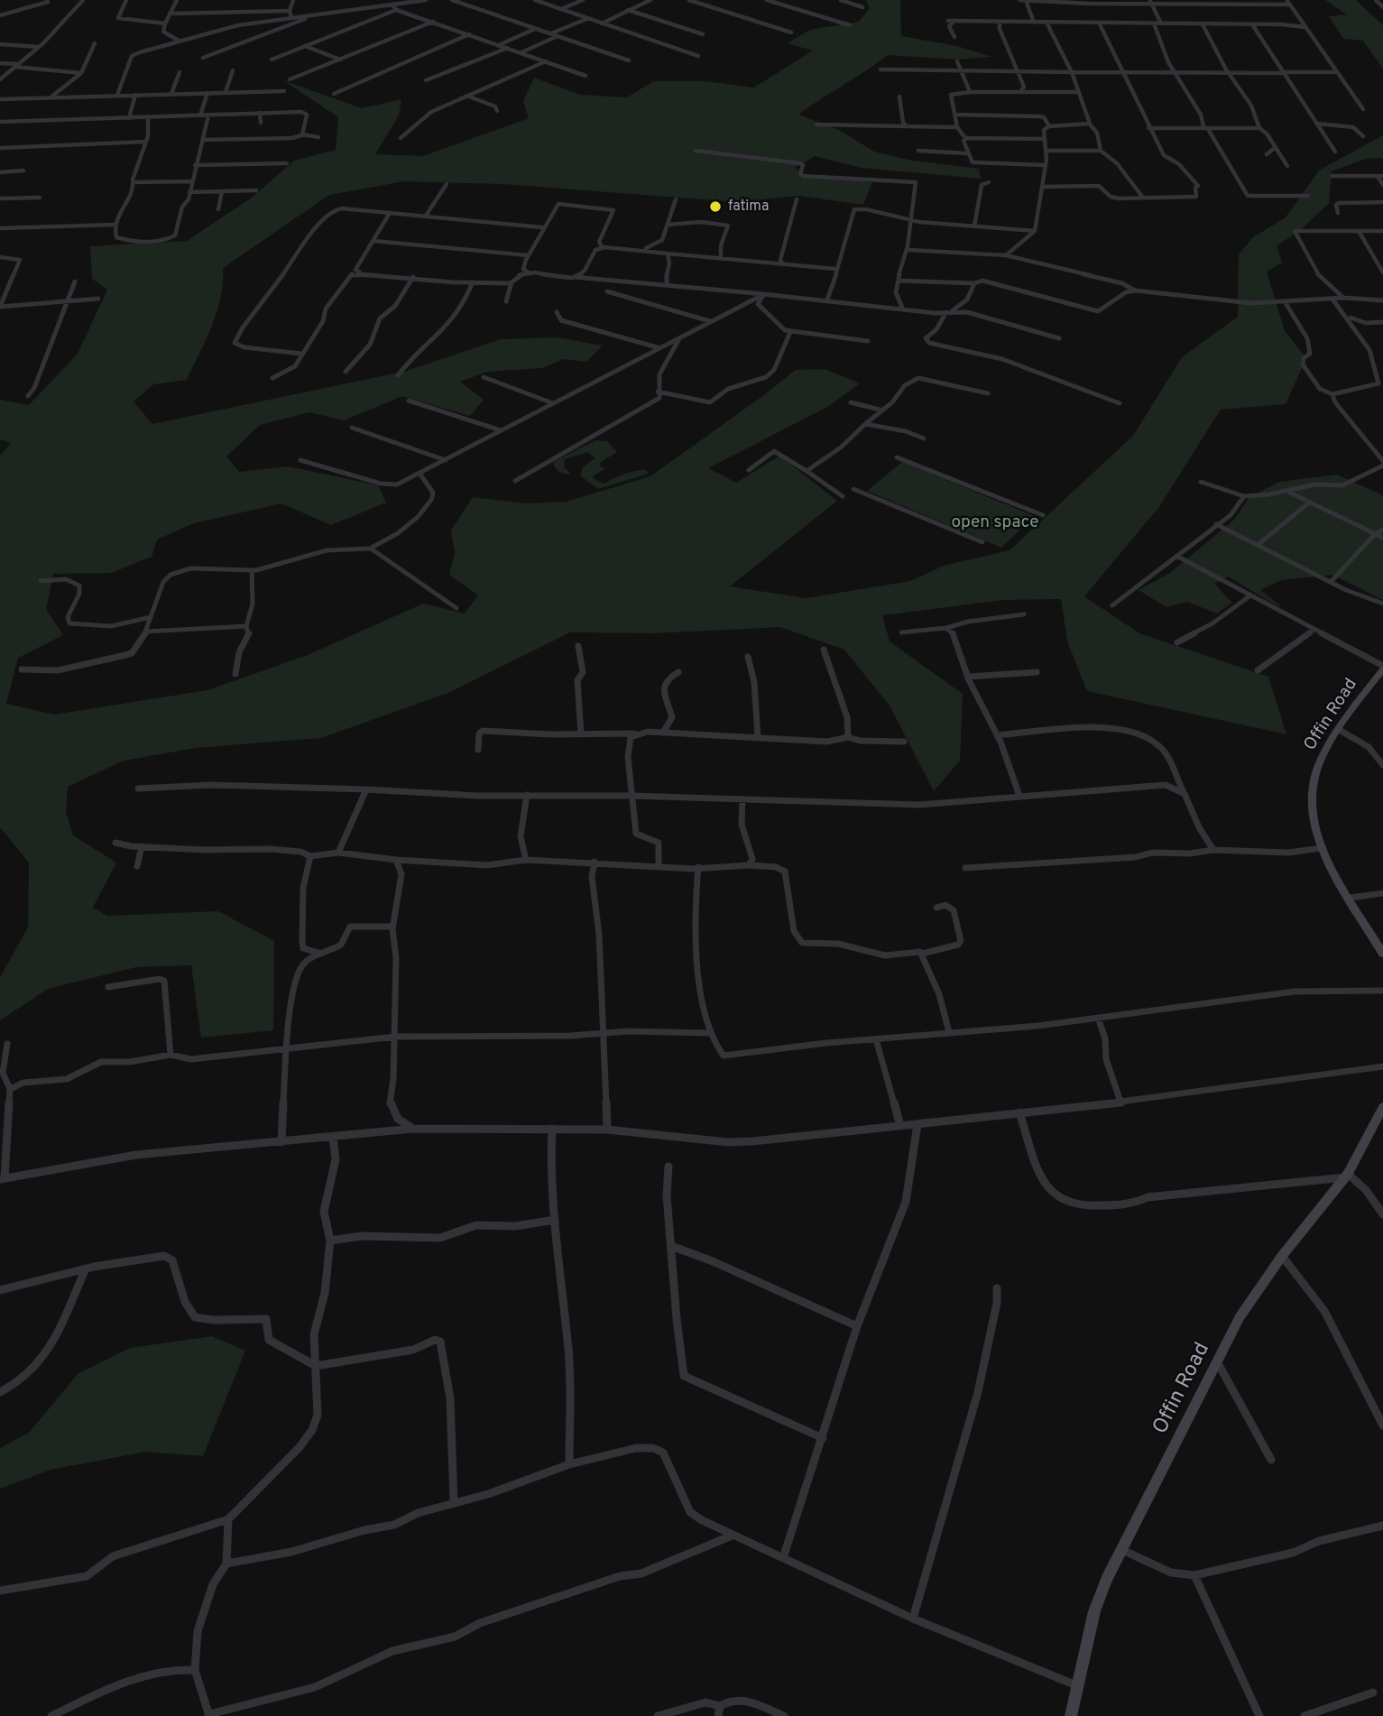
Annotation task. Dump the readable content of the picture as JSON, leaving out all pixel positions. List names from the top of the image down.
{
  "streets": {
    "street": ["Offin Road"]
  },
  "parks": ["open space"],
  "places": ["fatima"]
}
